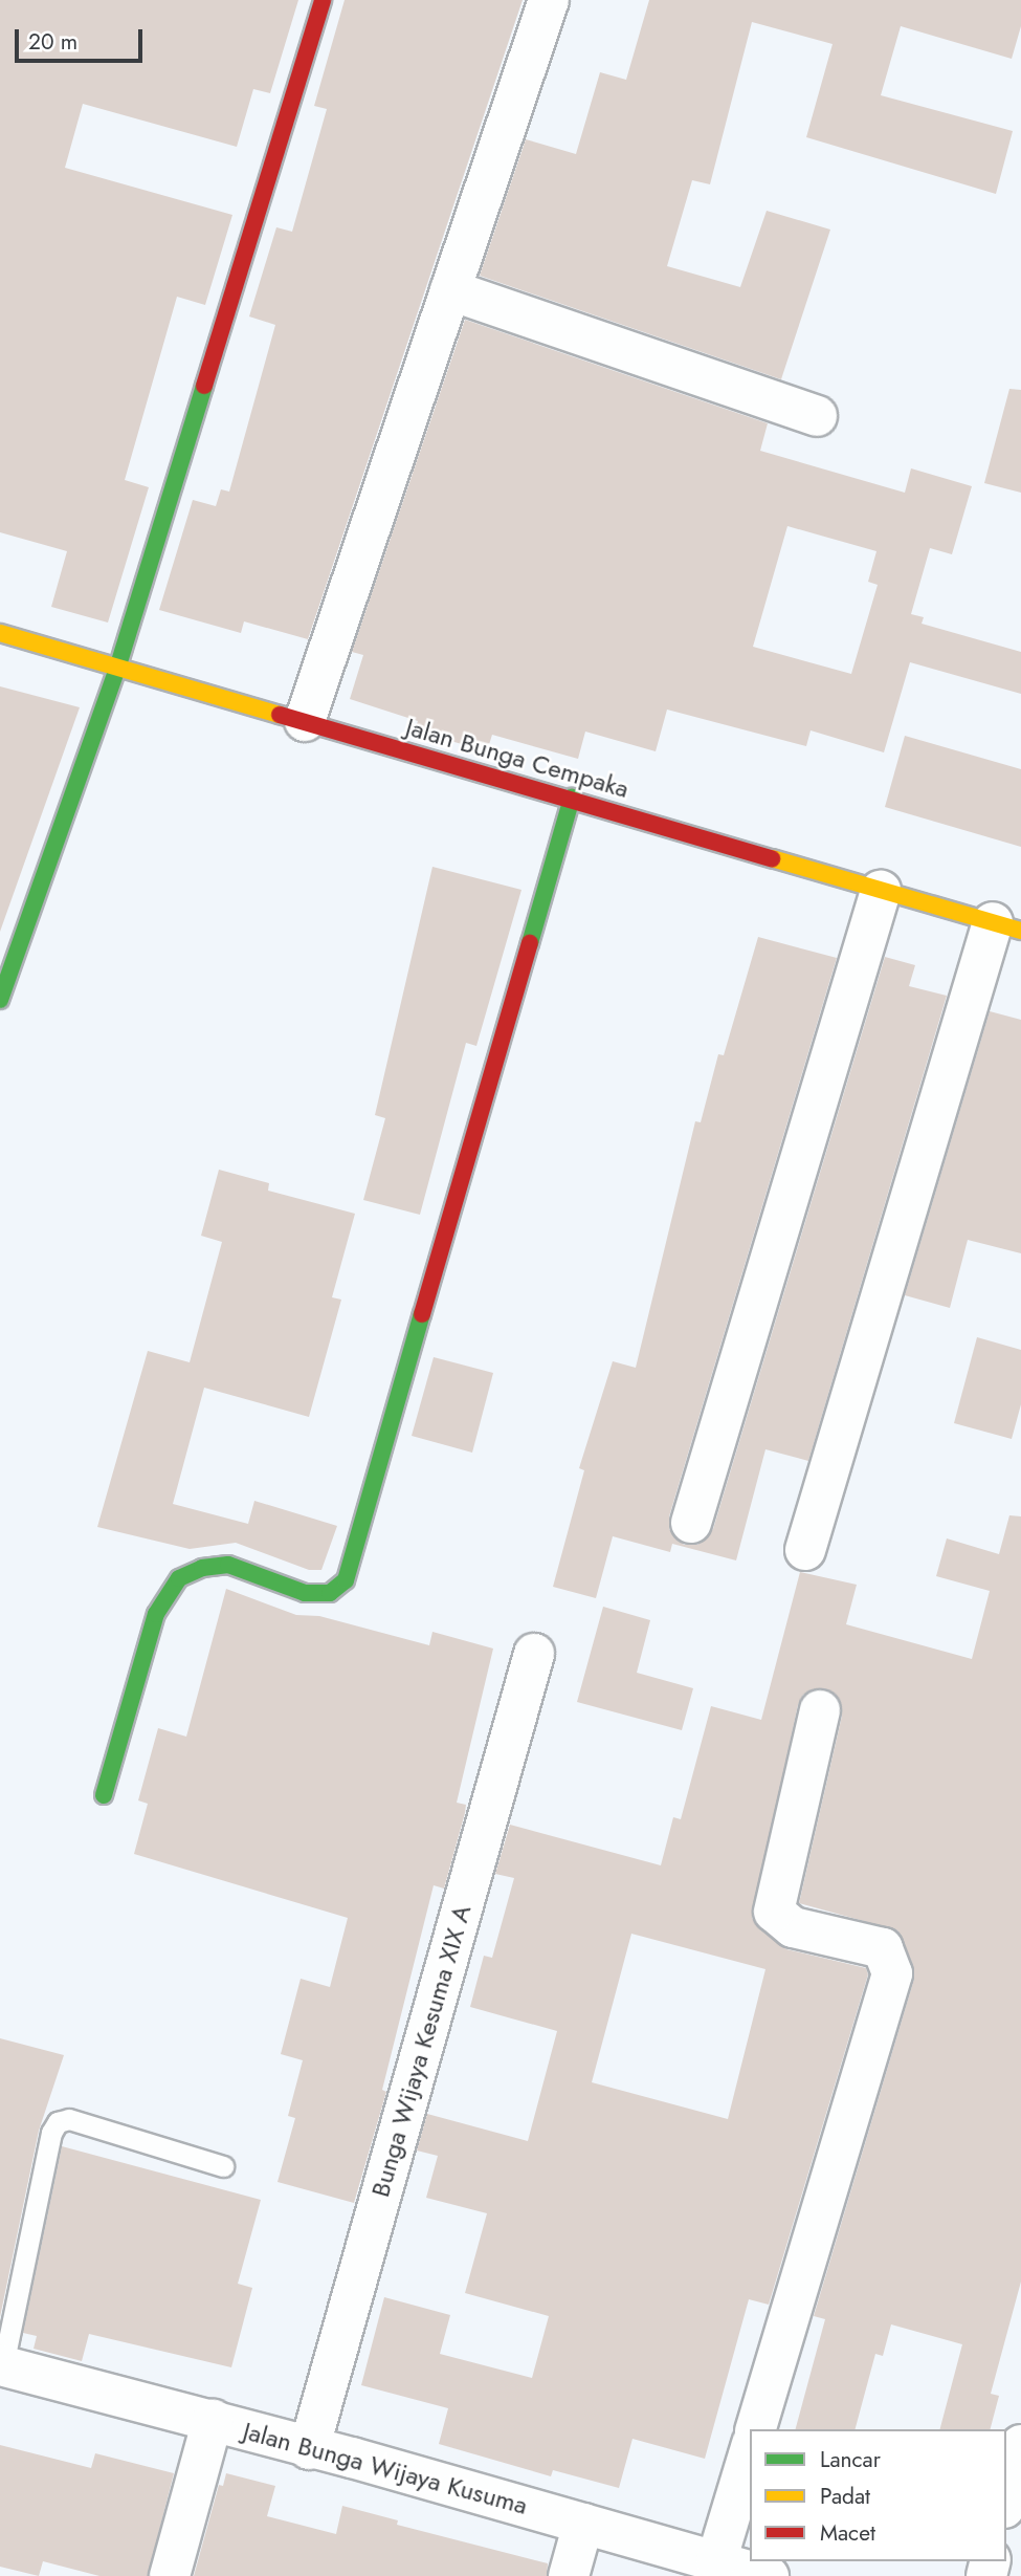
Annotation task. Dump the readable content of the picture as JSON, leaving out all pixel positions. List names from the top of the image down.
{
  "streets": {
    "street": ["Jalan Bunga Cempaka", "Bunga Wijaya Kesuma XIX A", "Jalan Bunga Wijaya Kusuma"]
  },
  "crossings": [
    ["Bunga Wijaya Kesuma XIX A", "Jalan Bunga Wijaya Kusuma"]
  ],
  "legend": ["Lancar", "Padat", "Macet"],
  "scale_bar": "20 m"
}
